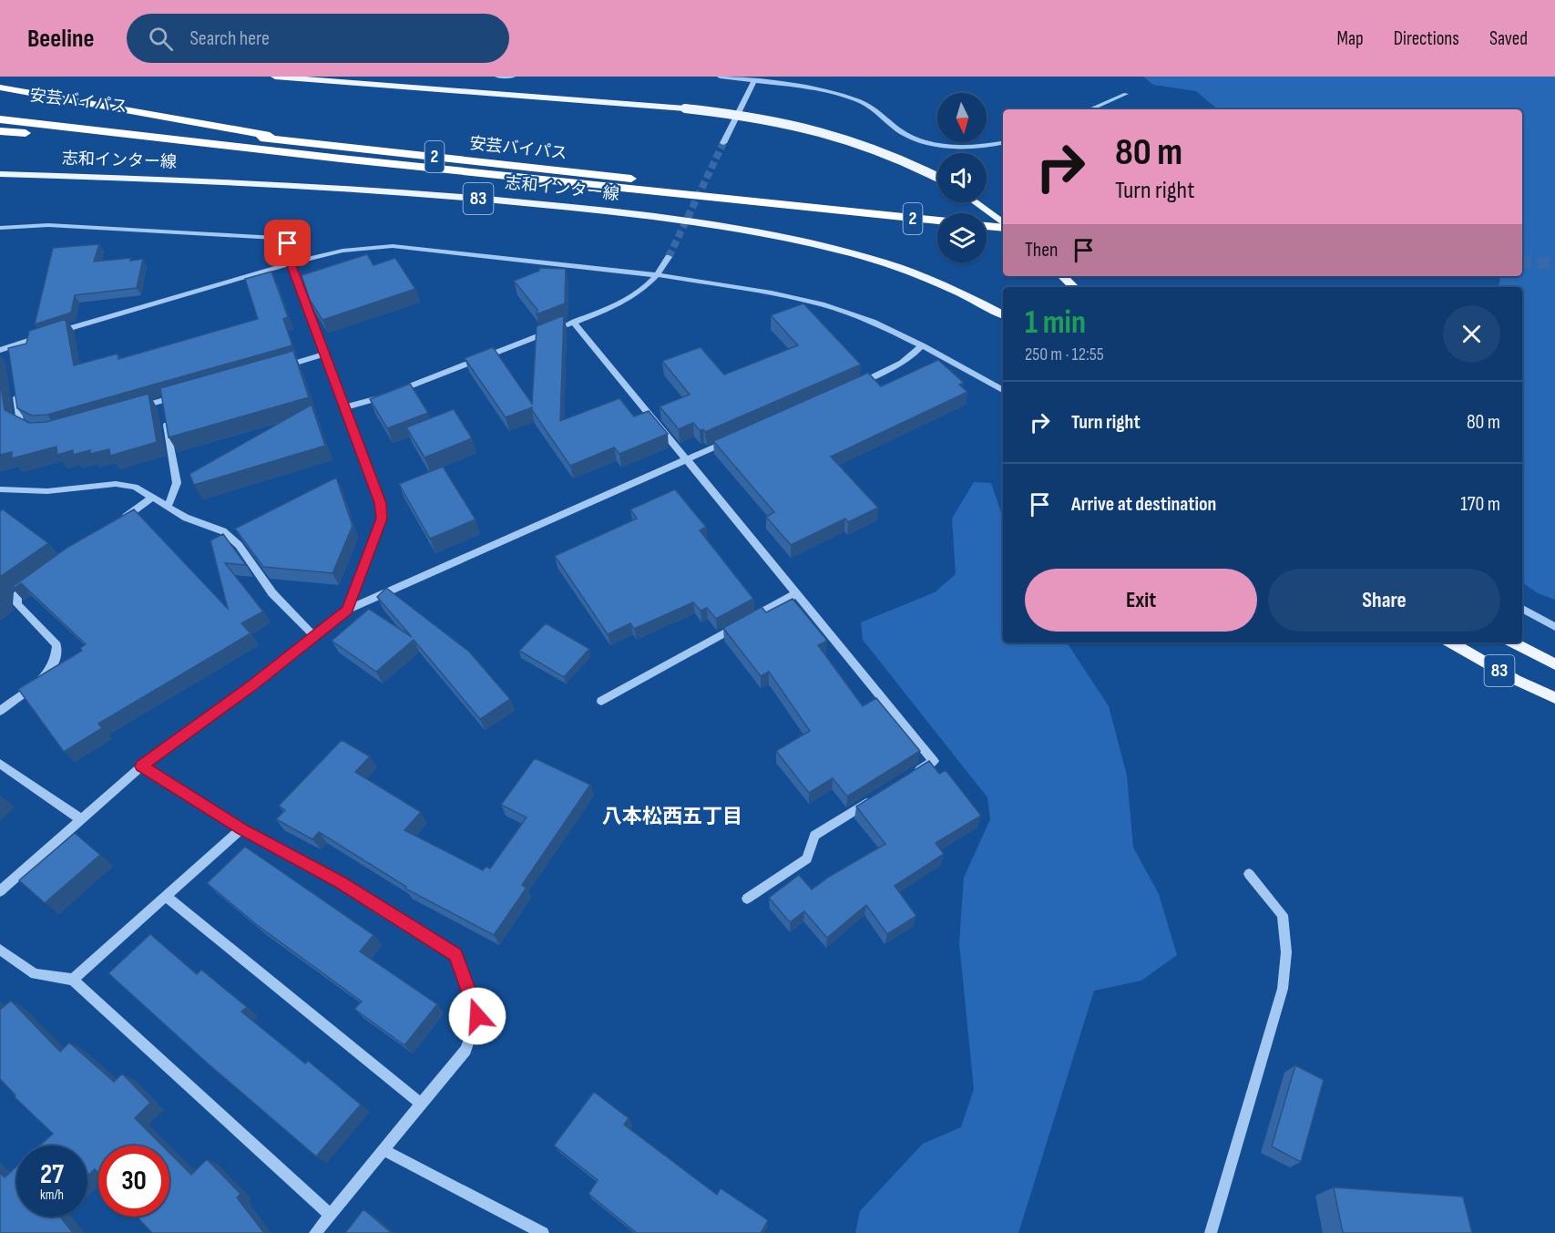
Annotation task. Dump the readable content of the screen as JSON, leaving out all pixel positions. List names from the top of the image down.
{
  "streets": {
    "highway": ["安芸バイパス", "2"],
    "main road": ["志和インター線", "83"]
  },
  "districts": ["八本松西五丁目"],
  "north": "bottom",
  "page": {
    "header": "Beeline",
    "search": "Search here",
    "nav": ["Map", "Directions", "Saved"],
    "turn": ["80 m", "Turn right"],
    "then": "Then",
    "heading": ["1 min", "250 m · 12:55"],
    "list": [
      {
        "name": "Turn right",
        "value": "80 m"
      },
      {
        "name": "Arrive at destination",
        "value": "170 m"
      }
    ],
    "buttons": ["Exit", "Share"],
    "speed": "27 km/h",
    "limit": "30"
  }
}
